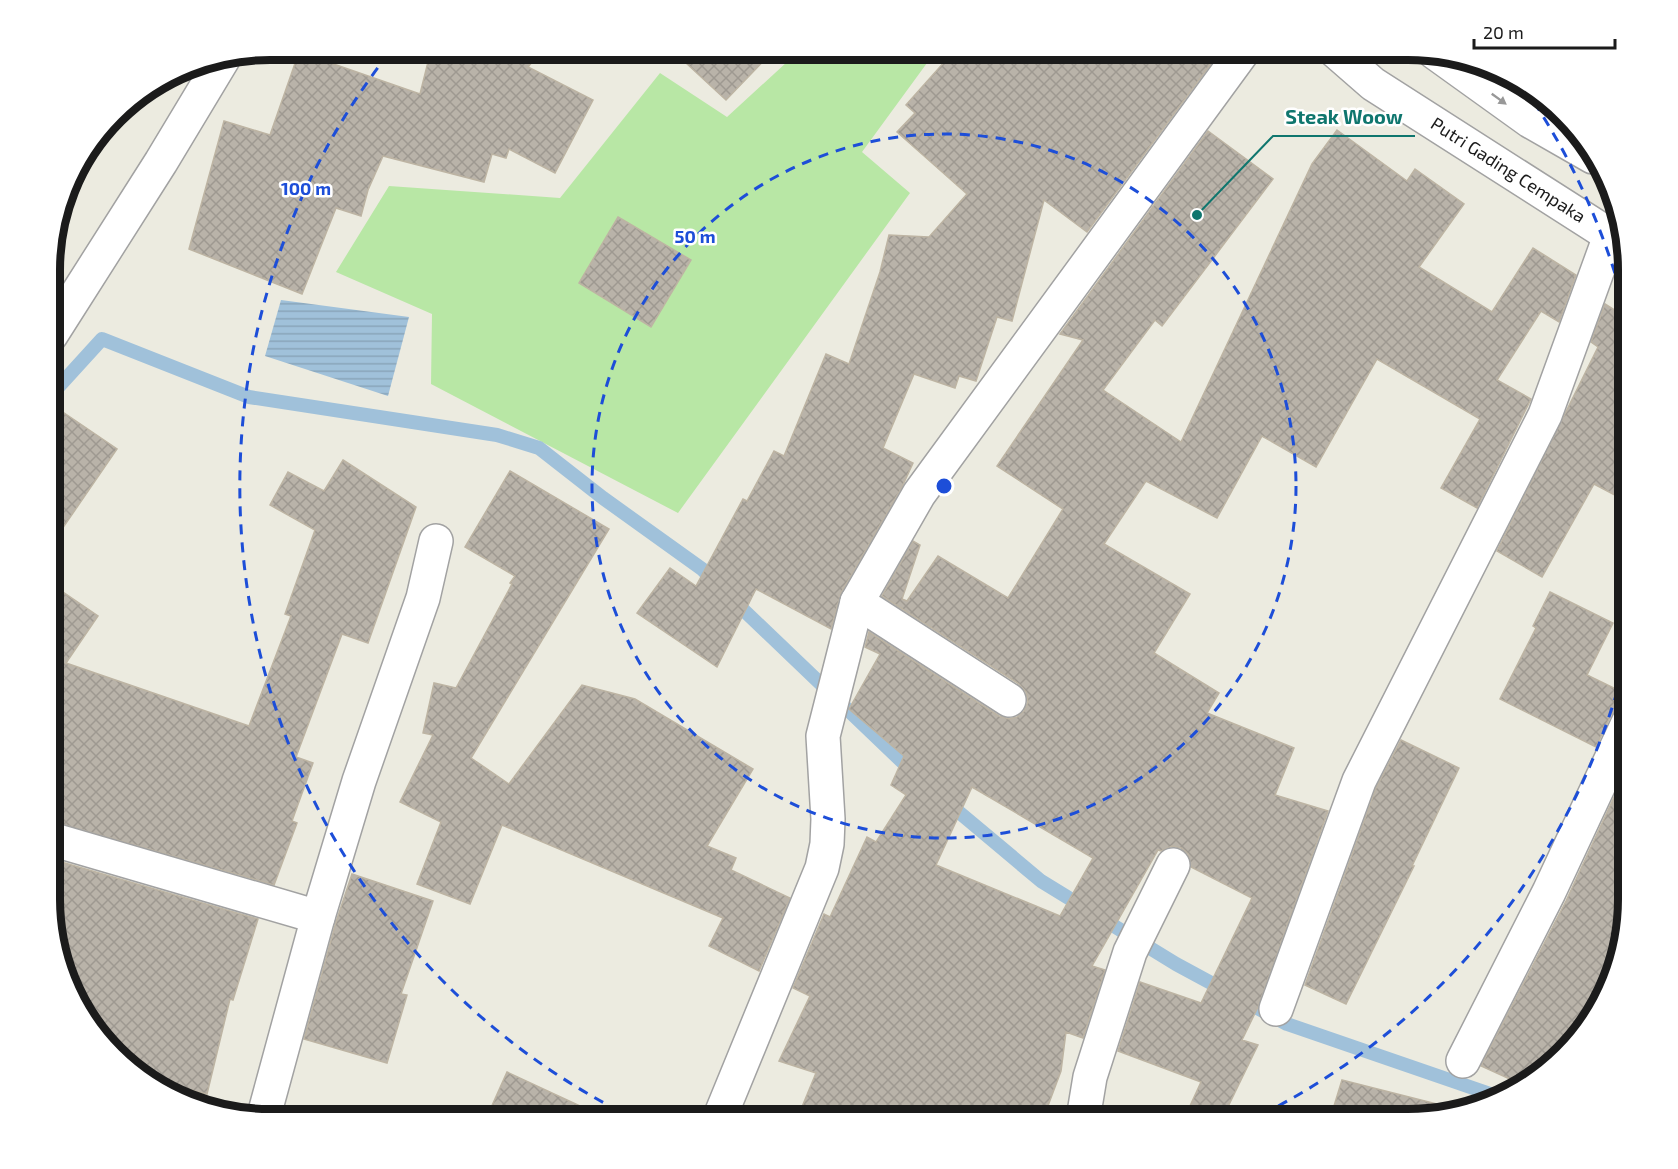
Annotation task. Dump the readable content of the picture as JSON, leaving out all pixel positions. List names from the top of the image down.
{
  "streets": {
    "street": ["Putri Gading Cempaka"]
  },
  "places": ["Steak Woow"],
  "scale_bar": "20 m",
  "rings": ["100 m", "50 m"]
}
